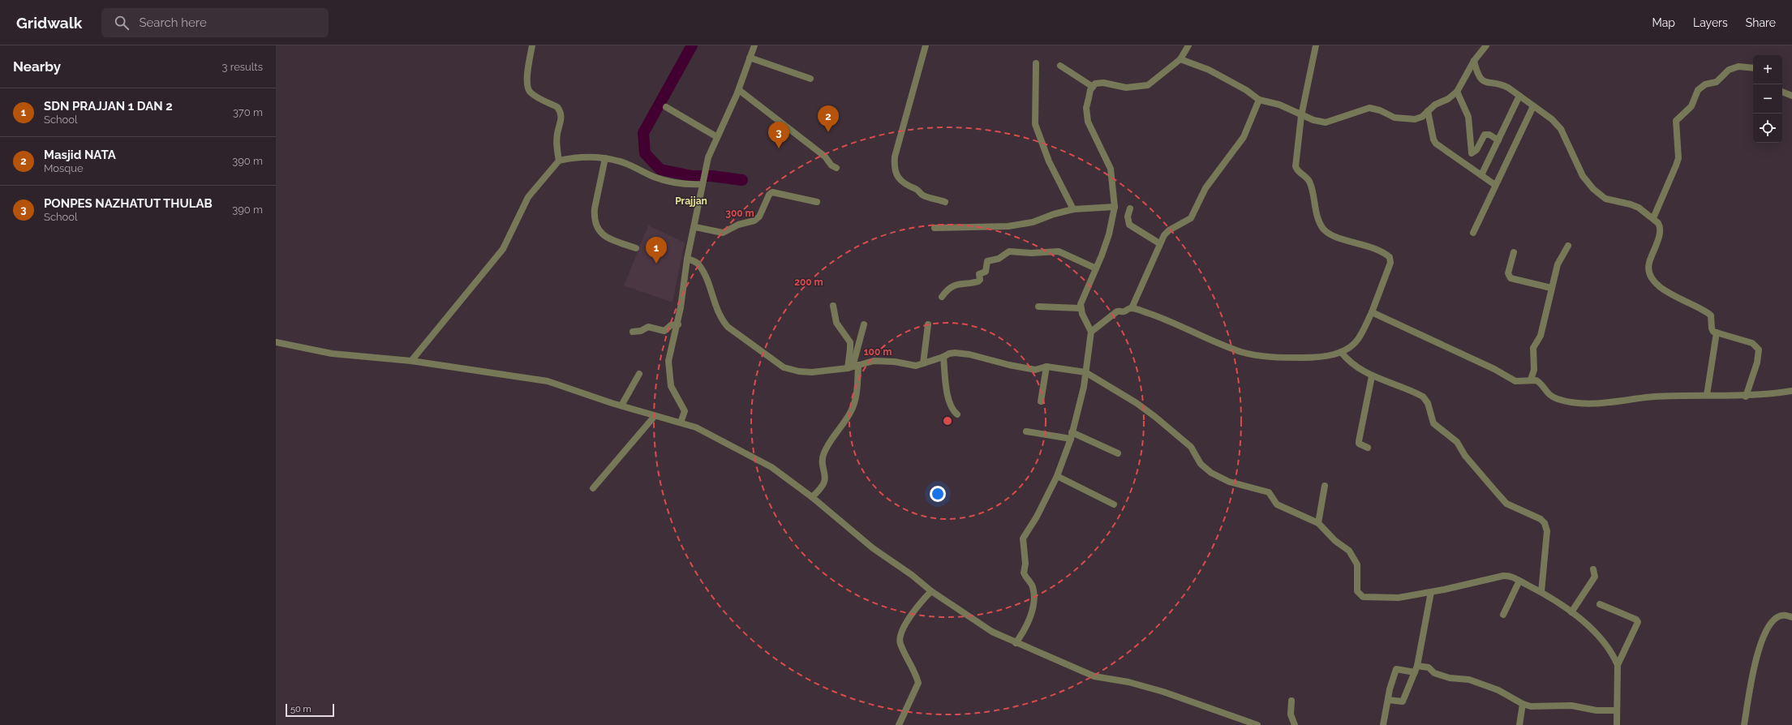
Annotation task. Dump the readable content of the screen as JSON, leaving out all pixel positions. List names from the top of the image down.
{
  "districts": ["Prajjan"],
  "scale_bar": "50 m",
  "page": {
    "header": "Gridwalk",
    "search": "Search here",
    "nav": ["Map", "Layers", "Share"],
    "heading": ["Nearby", "3 results"],
    "map_buttons": ["+", "−"],
    "list": [
      {
        "mark": "1",
        "name": "SDN PRAJJAN 1 DAN 2",
        "note": "School",
        "value": "370 m"
      },
      {
        "mark": "2",
        "name": "Masjid NATA",
        "note": "Mosque",
        "value": "390 m"
      },
      {
        "mark": "3",
        "name": "PONPES NAZHATUT THULAB",
        "note": "School",
        "value": "390 m"
      }
    ],
    "pins": ["2", "3", "1"],
    "scale": "50 m"
  },
  "rings": ["300 m", "200 m", "100 m"]
}
